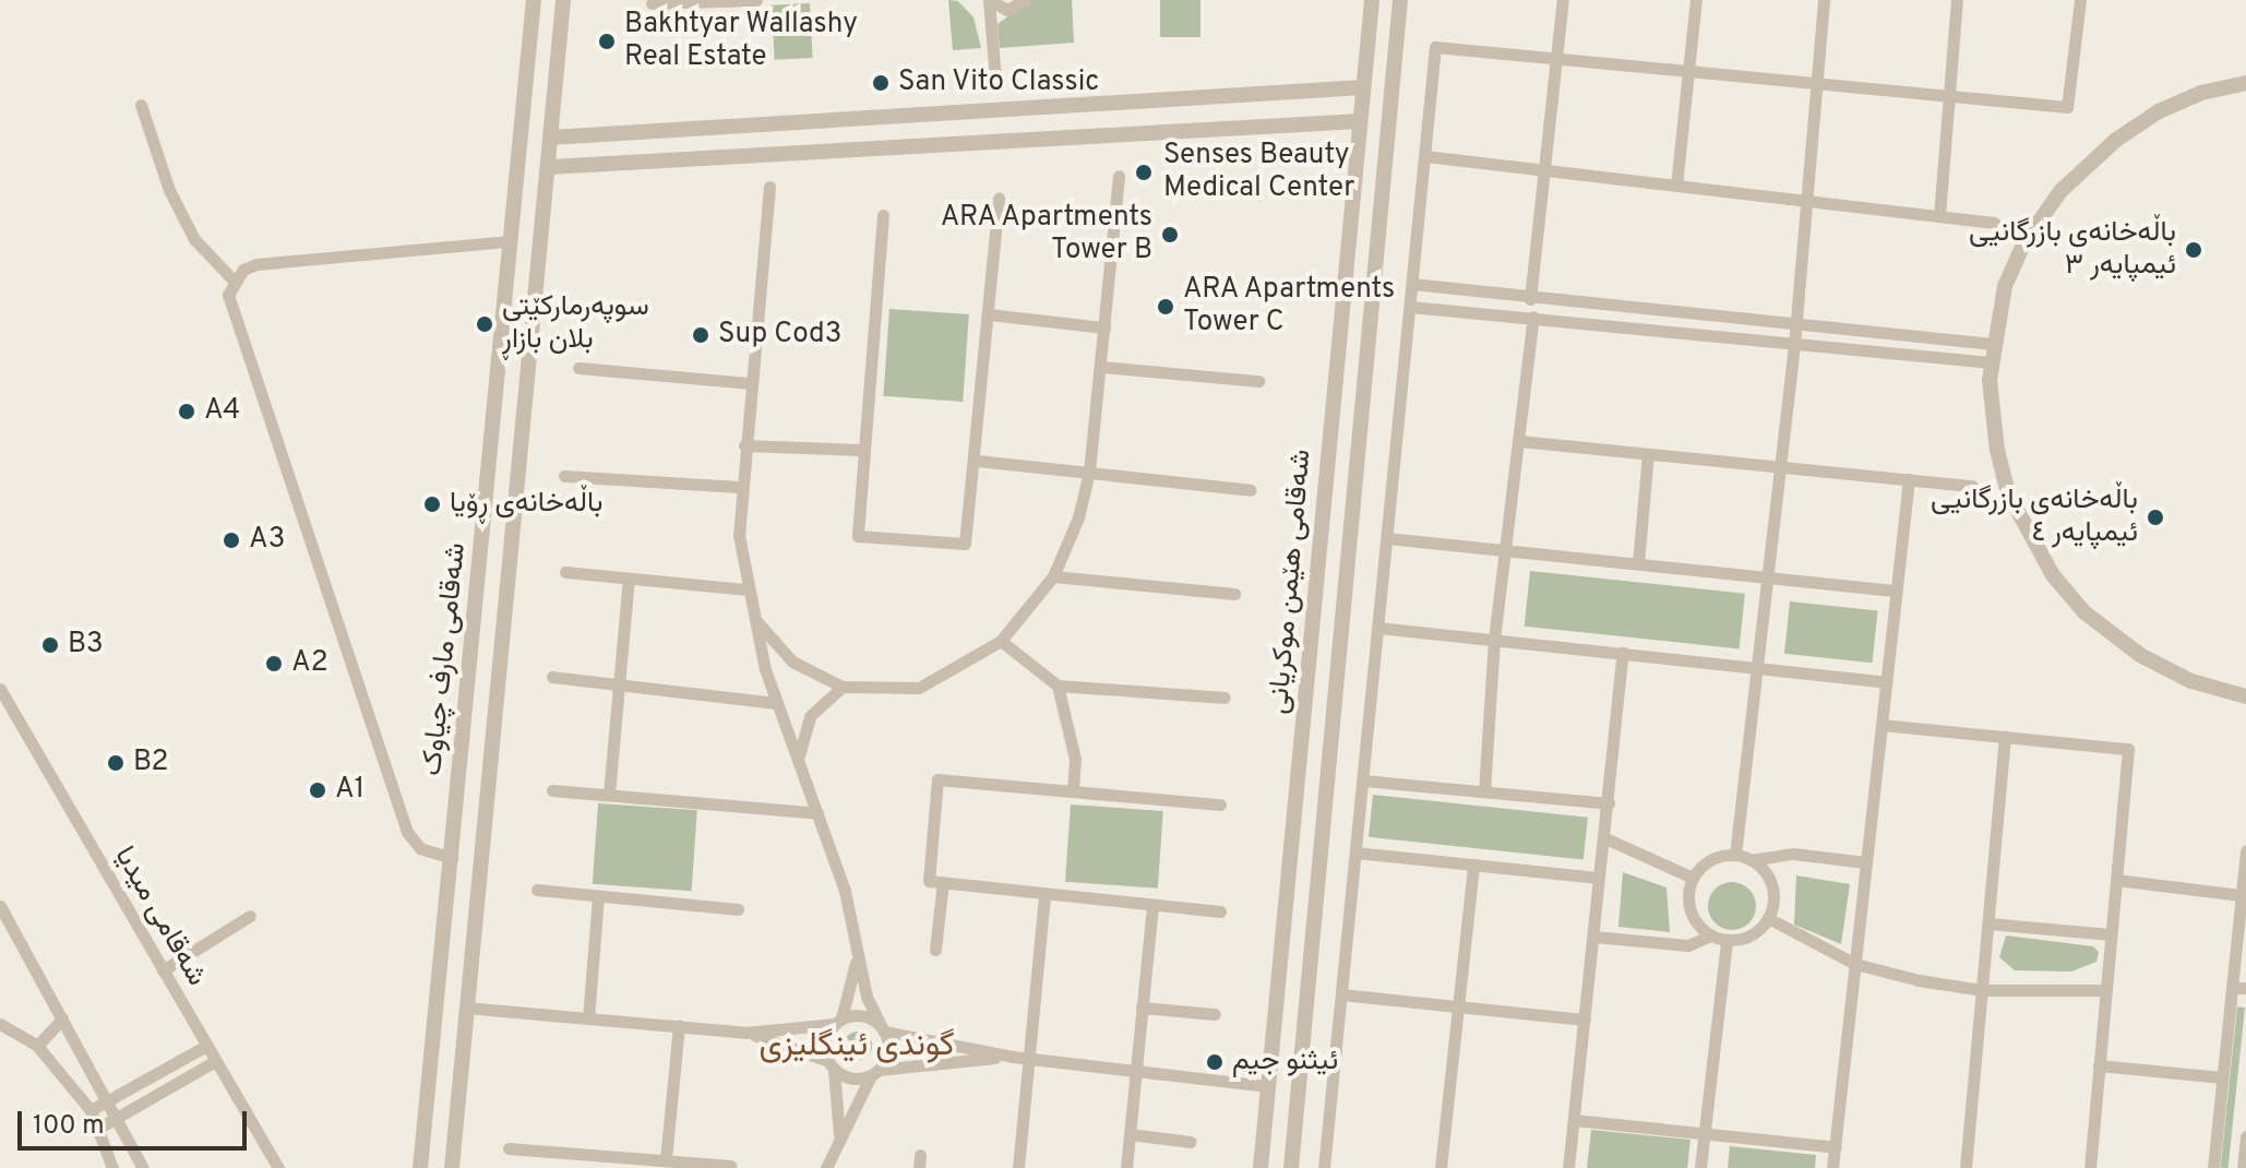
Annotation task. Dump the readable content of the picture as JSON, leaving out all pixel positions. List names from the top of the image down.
{
  "streets": {
    "street": ["شەقامی هێمن موکریانی", "شەقامی مارف چیاوک", "شەقامی میدیا"]
  },
  "districts": ["گوندی ئینگلیزی"],
  "places": [
    "Bakhtyar Wallashy Real Estate",
    "San Vito Classic",
    "Senses Beauty Medical Center",
    "ARA Apartments Tower B",
    "باڵەخانەی بازرگانیی ئیمپایەر ٣",
    "ARA Apartments Tower C",
    "سوپەرمارکێتی بلان بازاڕ",
    "Sup Cod3",
    "A4",
    "باڵەخانەی ڕۆیا",
    "باڵەخانەی بازرگانیی ئیمپایەر ٤",
    "A3",
    "B3",
    "A2",
    "B2",
    "A1",
    "ئيثنو جيم"
  ],
  "scale_bar": "100 m"
}
